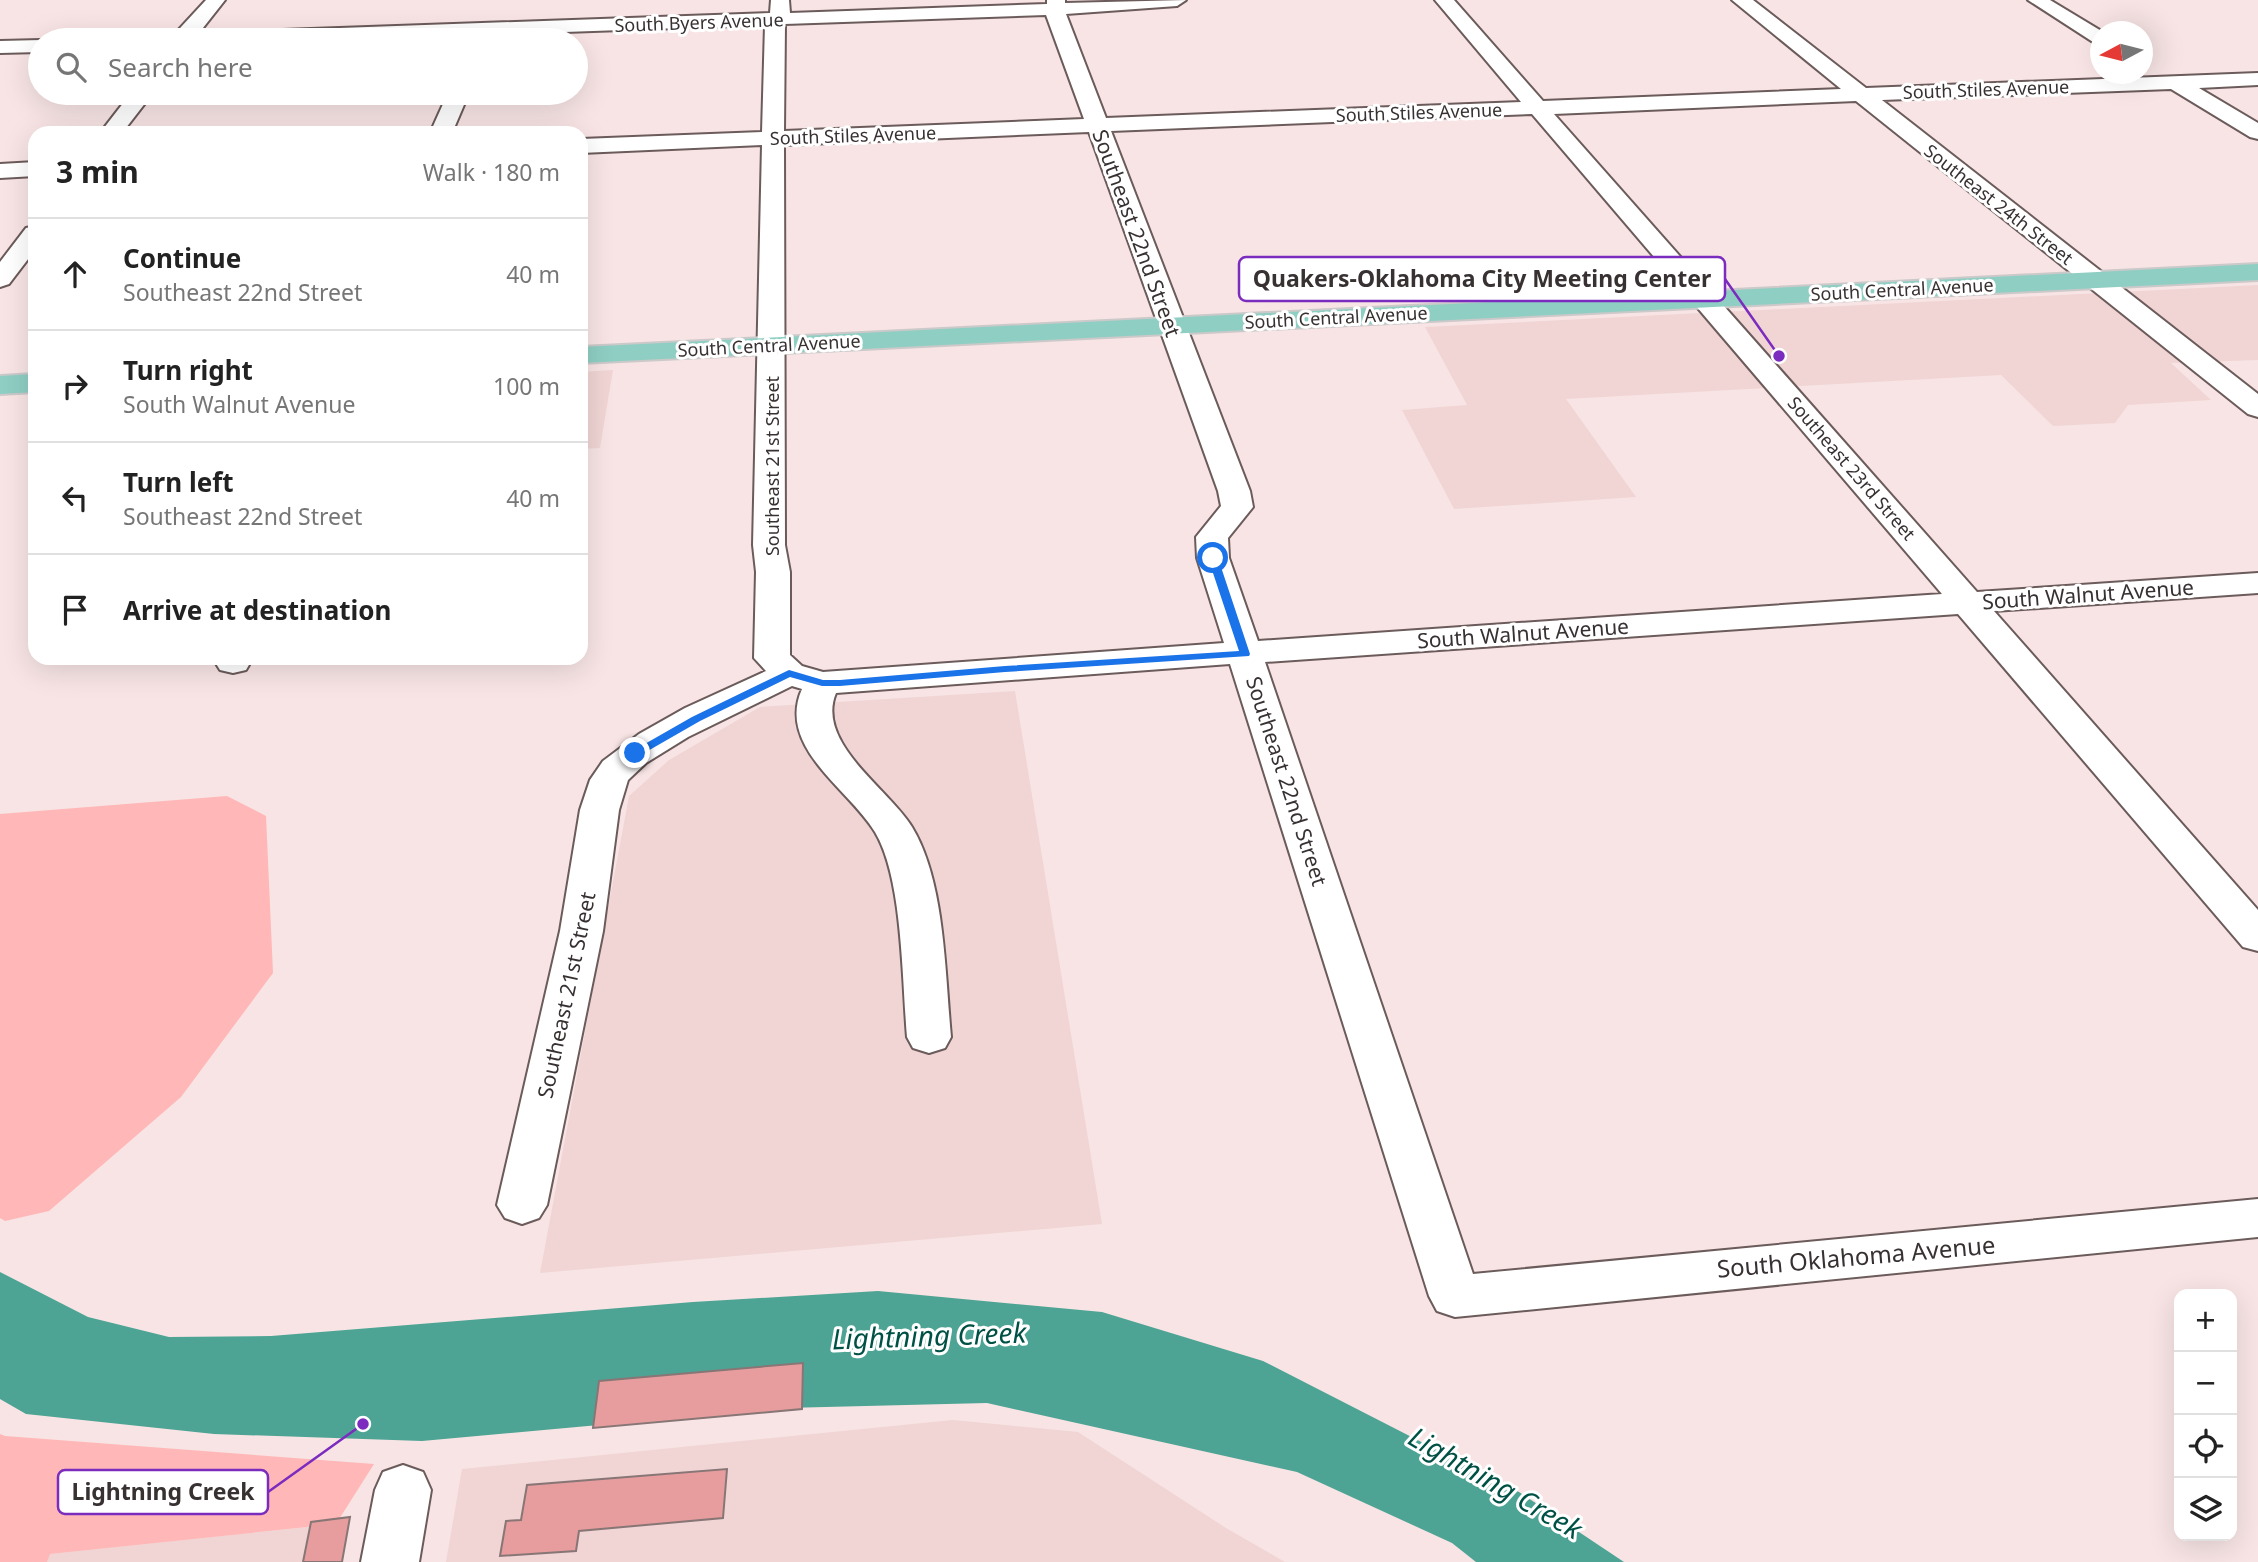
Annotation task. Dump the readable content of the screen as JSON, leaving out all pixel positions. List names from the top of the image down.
{
  "streets": {
    "main road": ["South Central Avenue"],
    "street": [
      "South Byers Avenue",
      "South Stiles Avenue",
      "Southeast 24th Street",
      "Southeast 22nd Street",
      "Southeast 21st Street",
      "Southeast 23rd Street",
      "South Walnut Avenue",
      "South Oklahoma Avenue"
    ]
  },
  "crossings": [
    ["South Byers Avenue", "Southeast 22nd Street"],
    ["South Byers Avenue", "Southeast 21st Street"],
    ["South Stiles Avenue", "Southeast 24th Street"],
    ["South Stiles Avenue", "Southeast 22nd Street"],
    ["South Stiles Avenue", "Southeast 21st Street"],
    ["South Stiles Avenue", "Southeast 23rd Street"],
    ["Southeast 24th Street", "South Central Avenue"],
    ["Southeast 22nd Street", "South Central Avenue"],
    ["Southeast 22nd Street", "South Walnut Avenue"],
    ["Southeast 22nd Street", "South Oklahoma Avenue"],
    ["South Central Avenue", "Southeast 21st Street"],
    ["South Central Avenue", "Southeast 23rd Street"],
    ["Southeast 21st Street", "South Walnut Avenue"],
    ["Southeast 23rd Street", "South Walnut Avenue"]
  ],
  "water": ["Lightning Creek"],
  "places": ["Quakers-Oklahoma City Meeting Center", "Lightning Creek"],
  "north": "left",
  "page": {
    "search": "Search here",
    "heading": ["3 min", "Walk · 180 m"],
    "list": [
      ["Continue", "Southeast 22nd Street", "40 m"],
      ["Turn right", "South Walnut Avenue", "100 m"],
      ["Turn left", "Southeast 22nd Street", "40 m"],
      "Arrive at destination"
    ],
    "map_buttons": ["+", "−"]
  }
}
